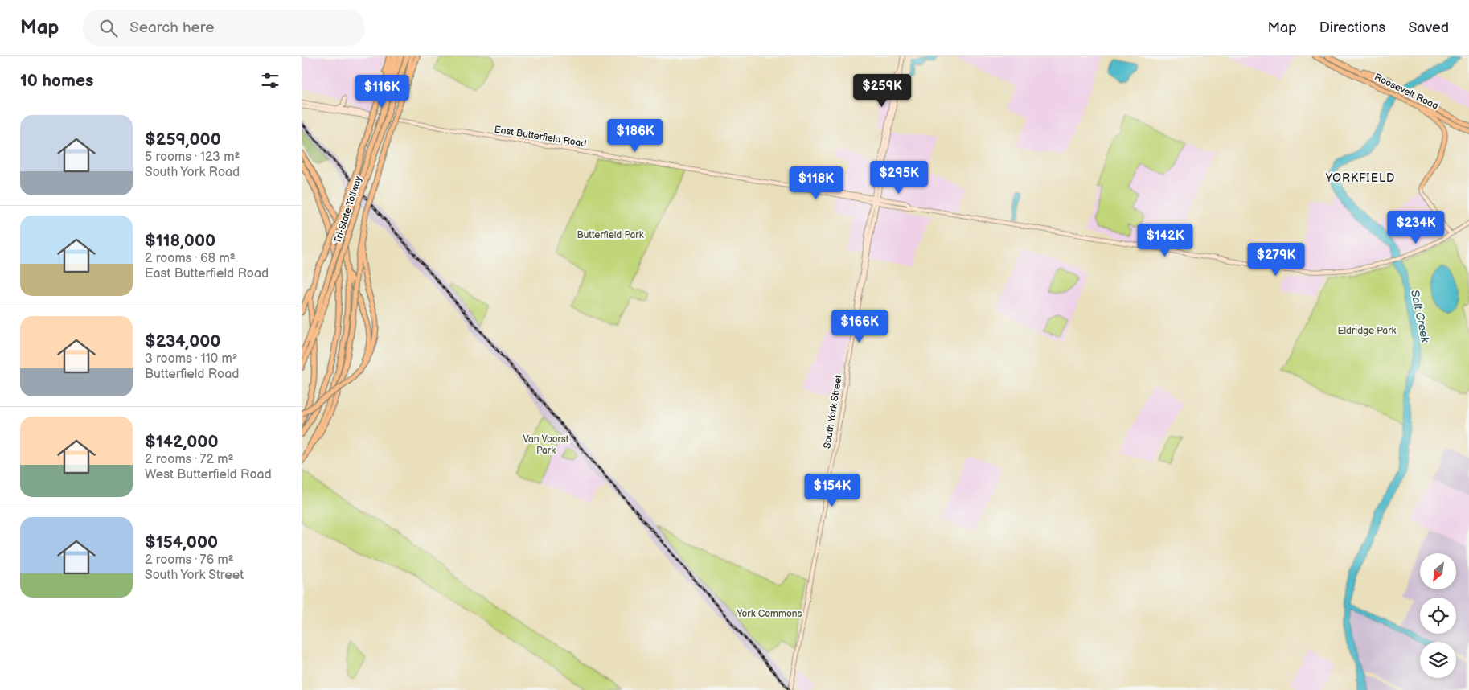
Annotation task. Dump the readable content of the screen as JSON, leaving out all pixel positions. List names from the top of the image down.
{
  "streets": {
    "highway": ["Roosevelt Road", "Tri-State Tollway"],
    "main road": ["East Butterfield Road", "South York Street"]
  },
  "crossings": [
    ["East Butterfield Road", "South York Street"]
  ],
  "districts": ["YORKFIELD"],
  "water": ["Salt Creek"],
  "parks": [
    "Butterfield Park",
    "Eldridge Park",
    "Van Voorst Park",
    "York Commons"
  ],
  "north": "bottom left",
  "page": {
    "header": "Map",
    "search": "Search here",
    "nav": ["Map", "Directions", "Saved"],
    "heading": "10 homes",
    "price": [
      "$259K",
      "$116K",
      "$186K",
      "$295K",
      "$118K",
      "$234K",
      "$142K",
      "$279K",
      "$166K",
      "$154K"
    ],
    "list": [
      {
        "name": "$259,000",
        "note": "5 rooms · 123 m² · South York Road"
      },
      {
        "name": "$118,000",
        "note": "2 rooms · 68 m² · East Butterfield Road"
      },
      {
        "name": "$234,000",
        "note": "3 rooms · 110 m² · Butterfield Road"
      },
      {
        "name": "$142,000",
        "note": "2 rooms · 72 m² · West Butterfield Road"
      },
      {
        "name": "$154,000",
        "note": "2 rooms · 76 m² · South York Street"
      }
    ]
  }
}
